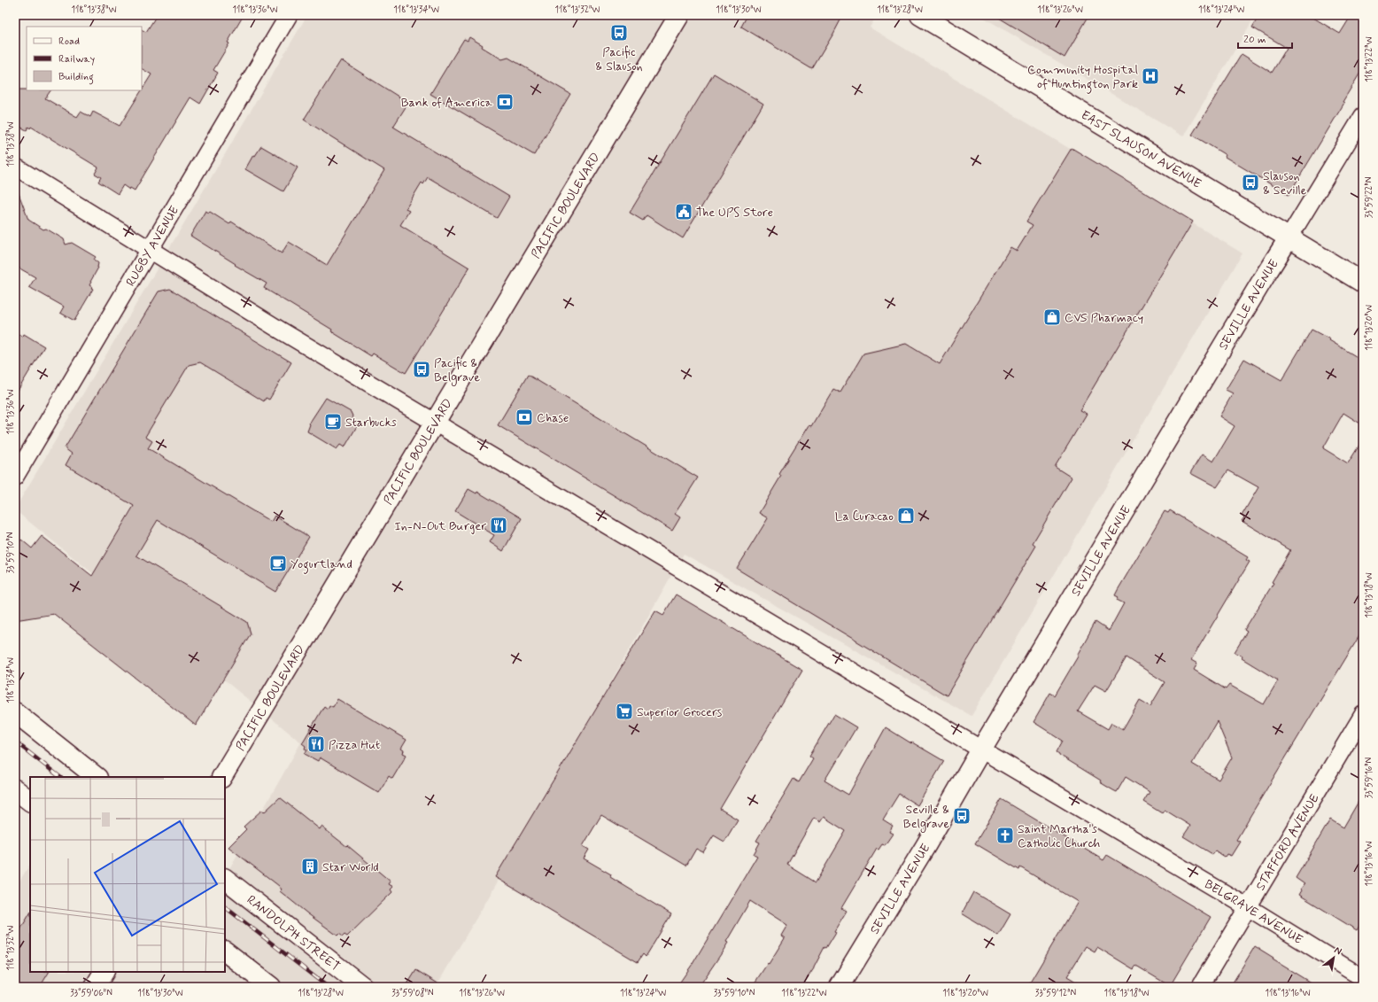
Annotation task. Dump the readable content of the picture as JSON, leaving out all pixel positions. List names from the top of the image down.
{
  "streets": {
    "main road": [
      "EAST SLAUSON AVENUE",
      "PACIFIC BOULEVARD",
      "SEVILLE AVENUE",
      "RANDOLPH STREET"
    ],
    "street": ["RUGBY AVENUE", "STAFFORD AVENUE", "BELGRAVE AVENUE"]
  },
  "crossings": [
    ["EAST SLAUSON AVENUE", "SEVILLE AVENUE"],
    ["PACIFIC BOULEVARD", "BELGRAVE AVENUE"],
    ["RUGBY AVENUE", "BELGRAVE AVENUE"],
    ["SEVILLE AVENUE", "BELGRAVE AVENUE"],
    ["STAFFORD AVENUE", "BELGRAVE AVENUE"]
  ],
  "places": {
    "bus stop": [
      "Pacific & Slauson",
      "Slauson & Seville",
      "Pacific & Belgrave",
      "Seville & Belgrave"
    ],
    "hospital": ["Community Hospital of Huntington Park"],
    "bank": ["Bank of America", "Chase"],
    "public building": ["The UPS Store"],
    "shop": ["CVS Pharmacy", "La Curacao"],
    "cafe": ["Starbucks", "Yogurtland"],
    "restaurant": ["In-N-Out Burger", "Pizza Hut"],
    "supermarket": ["Superior Grocers"],
    "church": ["Saint Martha's Catholic Church"],
    "building": ["Star World"]
  },
  "legend": ["Road", "Railway", "Building"],
  "scale_bar": "20 m",
  "north": "top right",
  "coordinates": [
    "118°13'38\"W",
    "118°13'36\"W",
    "118°13'34\"W",
    "118°13'32\"W",
    "118°13'30\"W",
    "118°13'28\"W",
    "118°13'26\"W",
    "118°13'24\"W",
    "118°13'22\"W",
    "33°59'22\"N",
    "118°13'20\"W",
    "33°59'10\"N",
    "118°13'18\"W",
    "33°59'16\"N",
    "118°13'16\"W",
    "33°59'06\"N",
    "33°59'08\"N",
    "33°59'12\"N"
  ]
}
